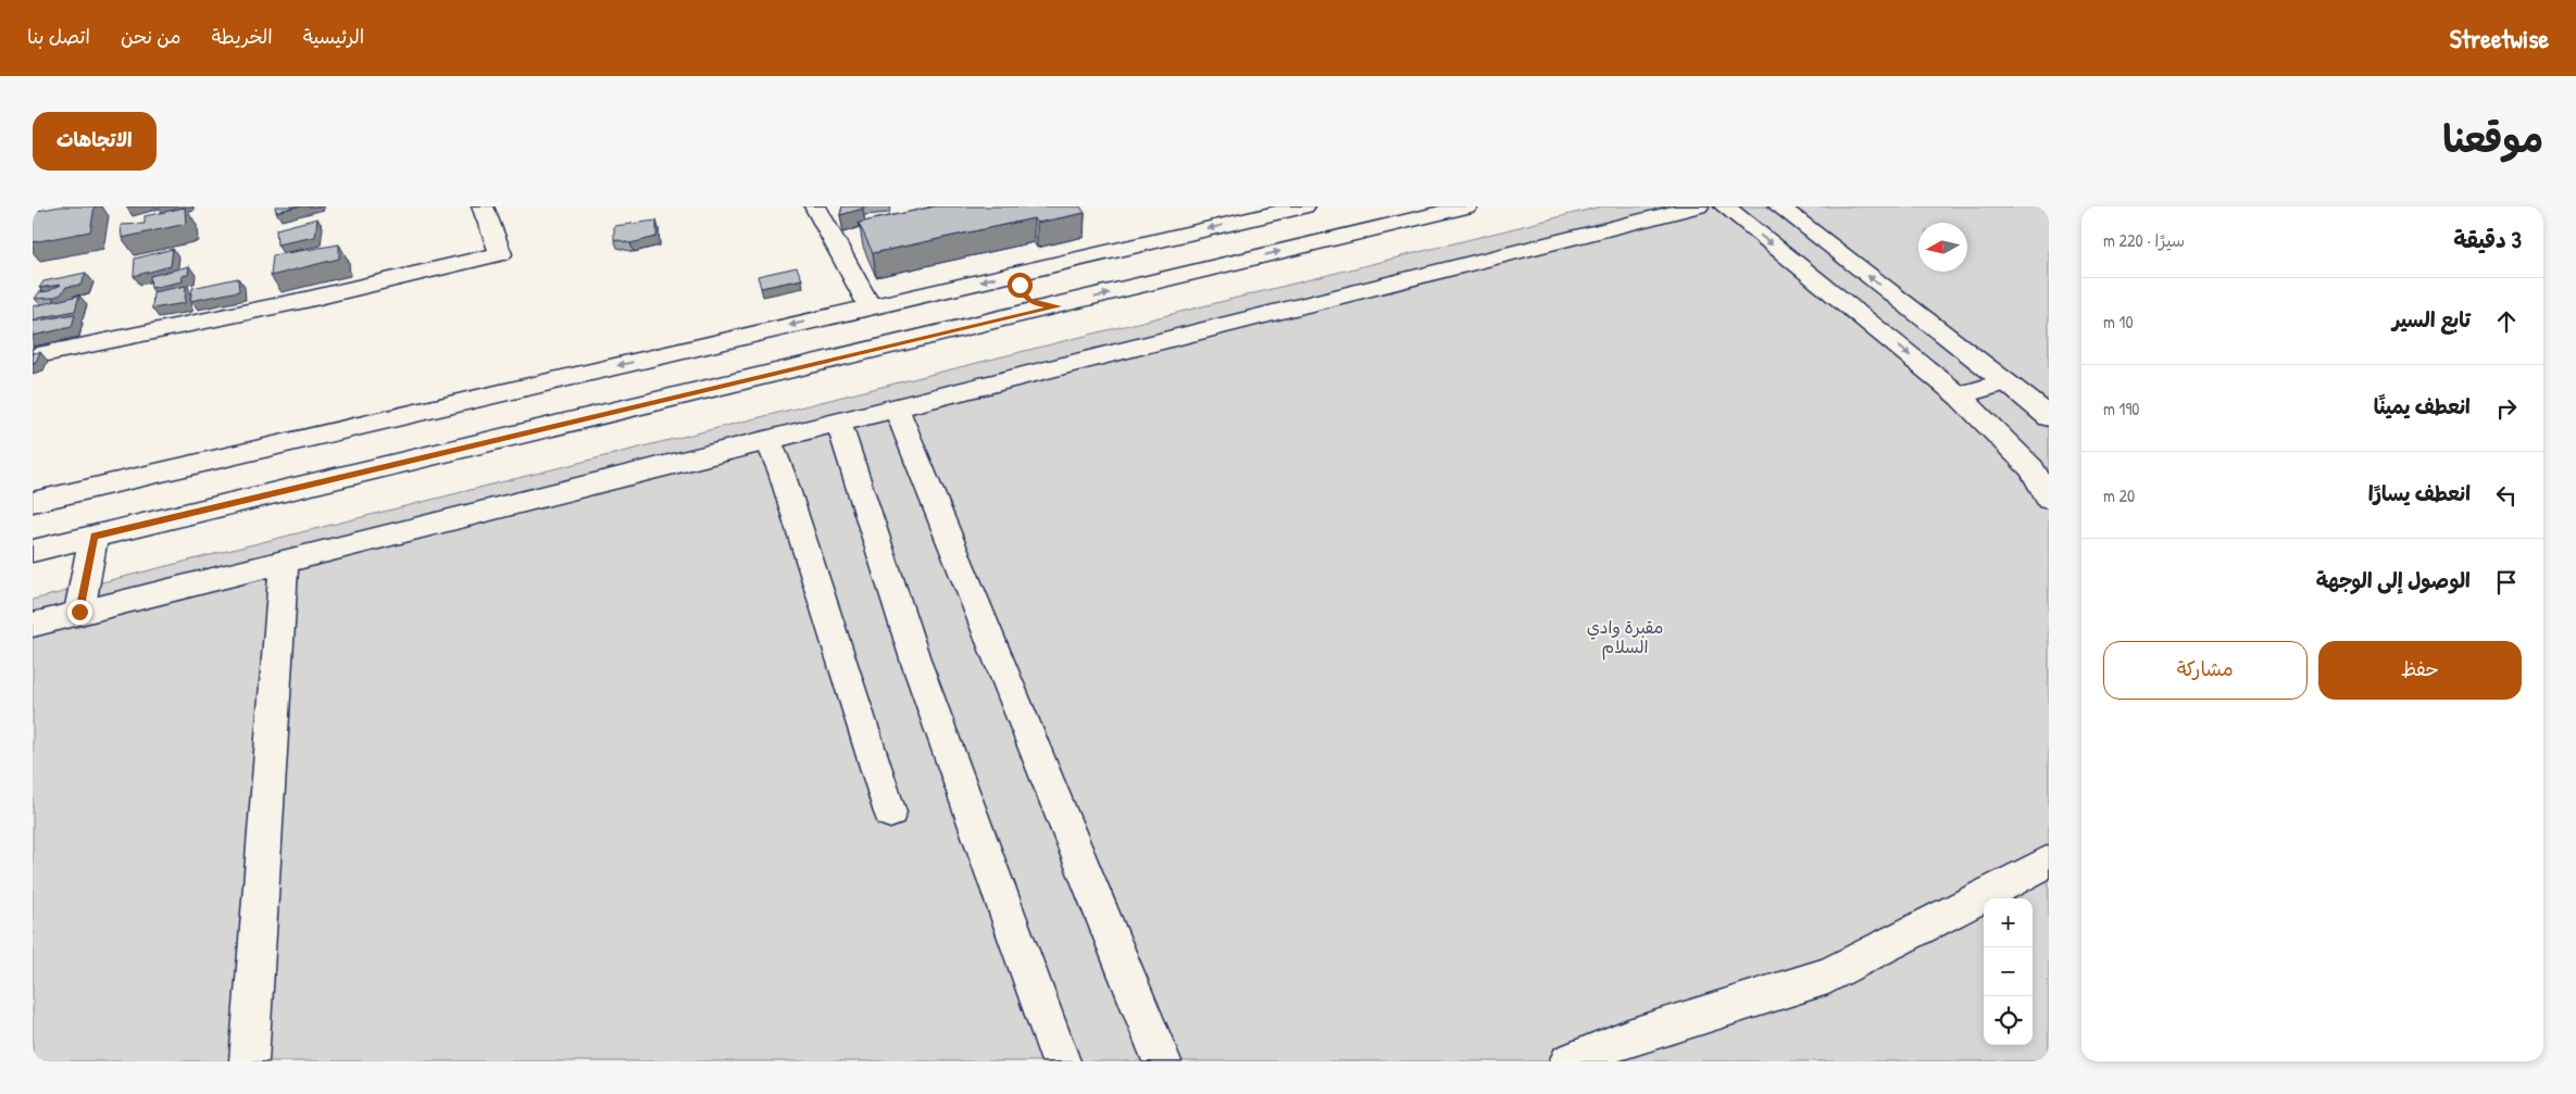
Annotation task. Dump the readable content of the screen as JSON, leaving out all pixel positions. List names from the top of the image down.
{
  "parks": ["مقبرة وادي السلام"],
  "north": "left",
  "page": {
    "header": "Streetwise",
    "nav": [
      "الرئيسية",
      "الخريطة",
      "من نحن",
      "اتصل بنا"
    ],
    "title": "موقعنا",
    "buttons": [
      "الاتجاهات",
      ["حفظ", "مشاركة"]
    ],
    "heading": ["3 دقيقة", "سيرًا · 220 m"],
    "list": [
      ["تابع السير", "10 m"],
      ["انعطف يمينًا", "190 m"],
      ["انعطف يسارًا", "20 m"],
      "الوصول إلى الوجهة"
    ],
    "map_buttons": ["+", "−"]
  }
}
